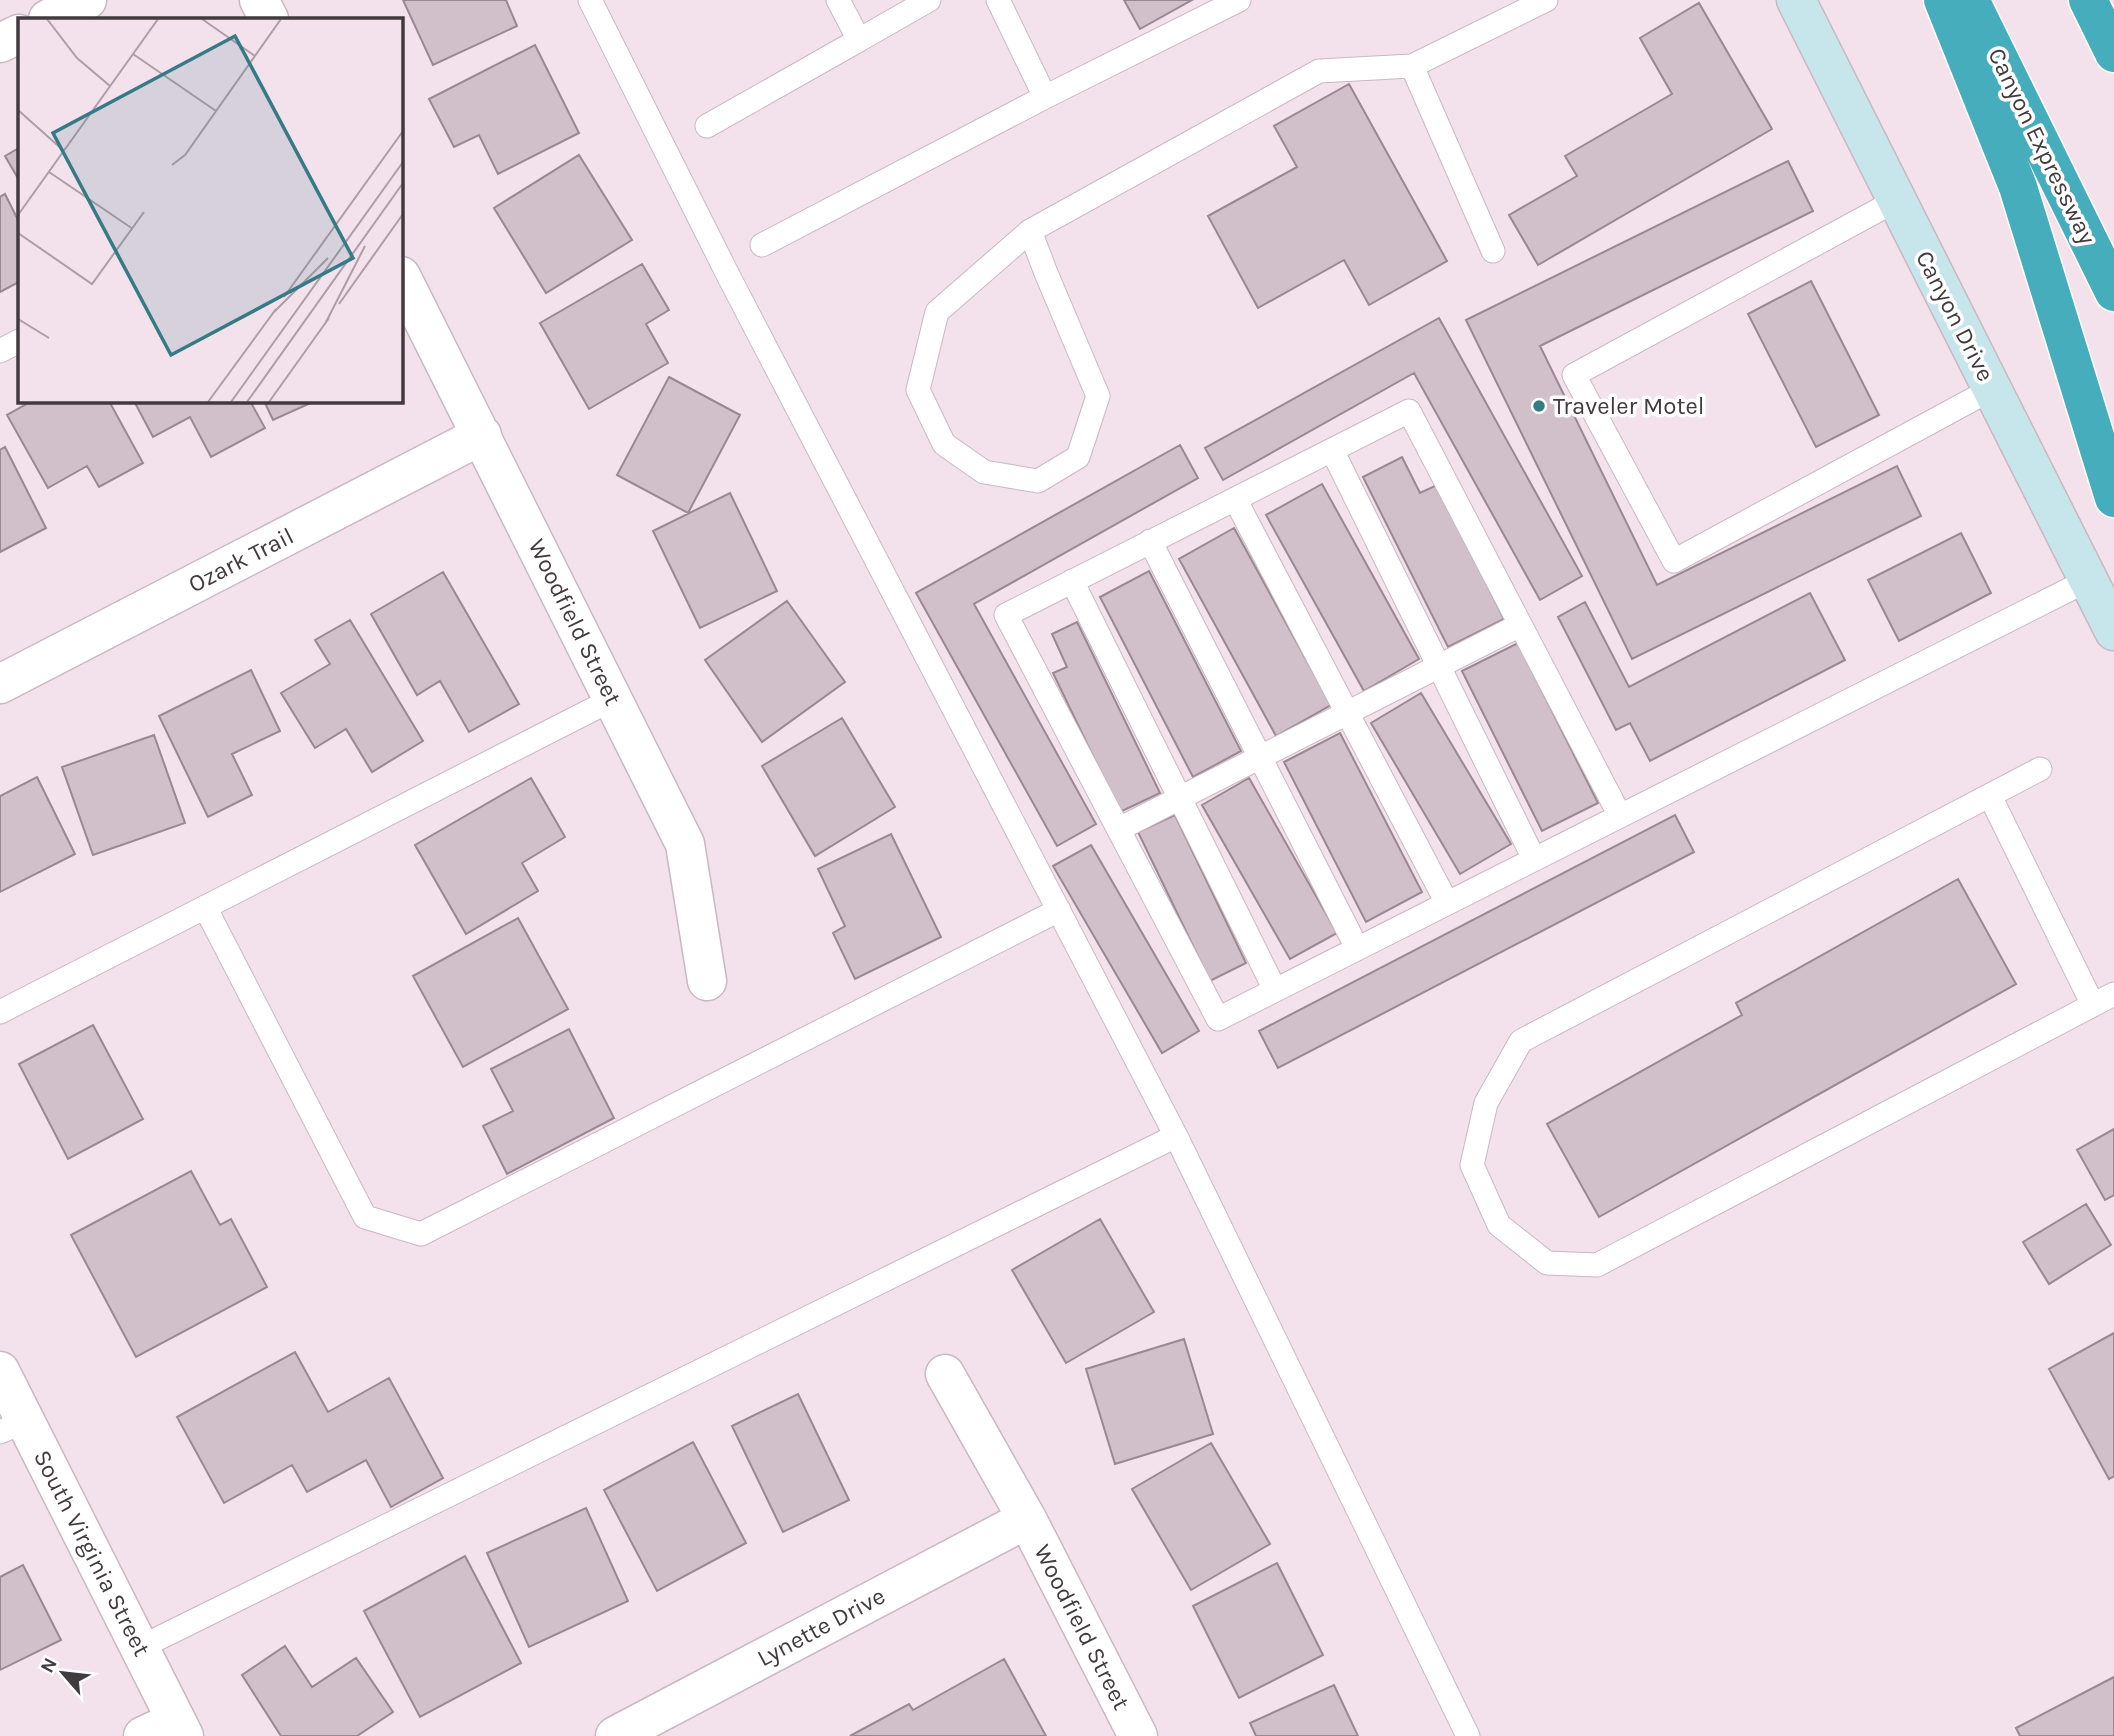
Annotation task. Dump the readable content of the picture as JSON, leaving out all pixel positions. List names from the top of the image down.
{
  "streets": {
    "highway": ["Canyon Expressway"],
    "main road": ["Canyon Drive"],
    "street": [
      "Ozark Trail",
      "Woodfield Street",
      "South Virginia Street",
      "Lynette Drive"
    ]
  },
  "crossings": [
    ["Ozark Trail", "Woodfield Street"],
    ["Woodfield Street", "Lynette Drive"]
  ],
  "places": ["Traveler Motel"],
  "north": "top left"
}
